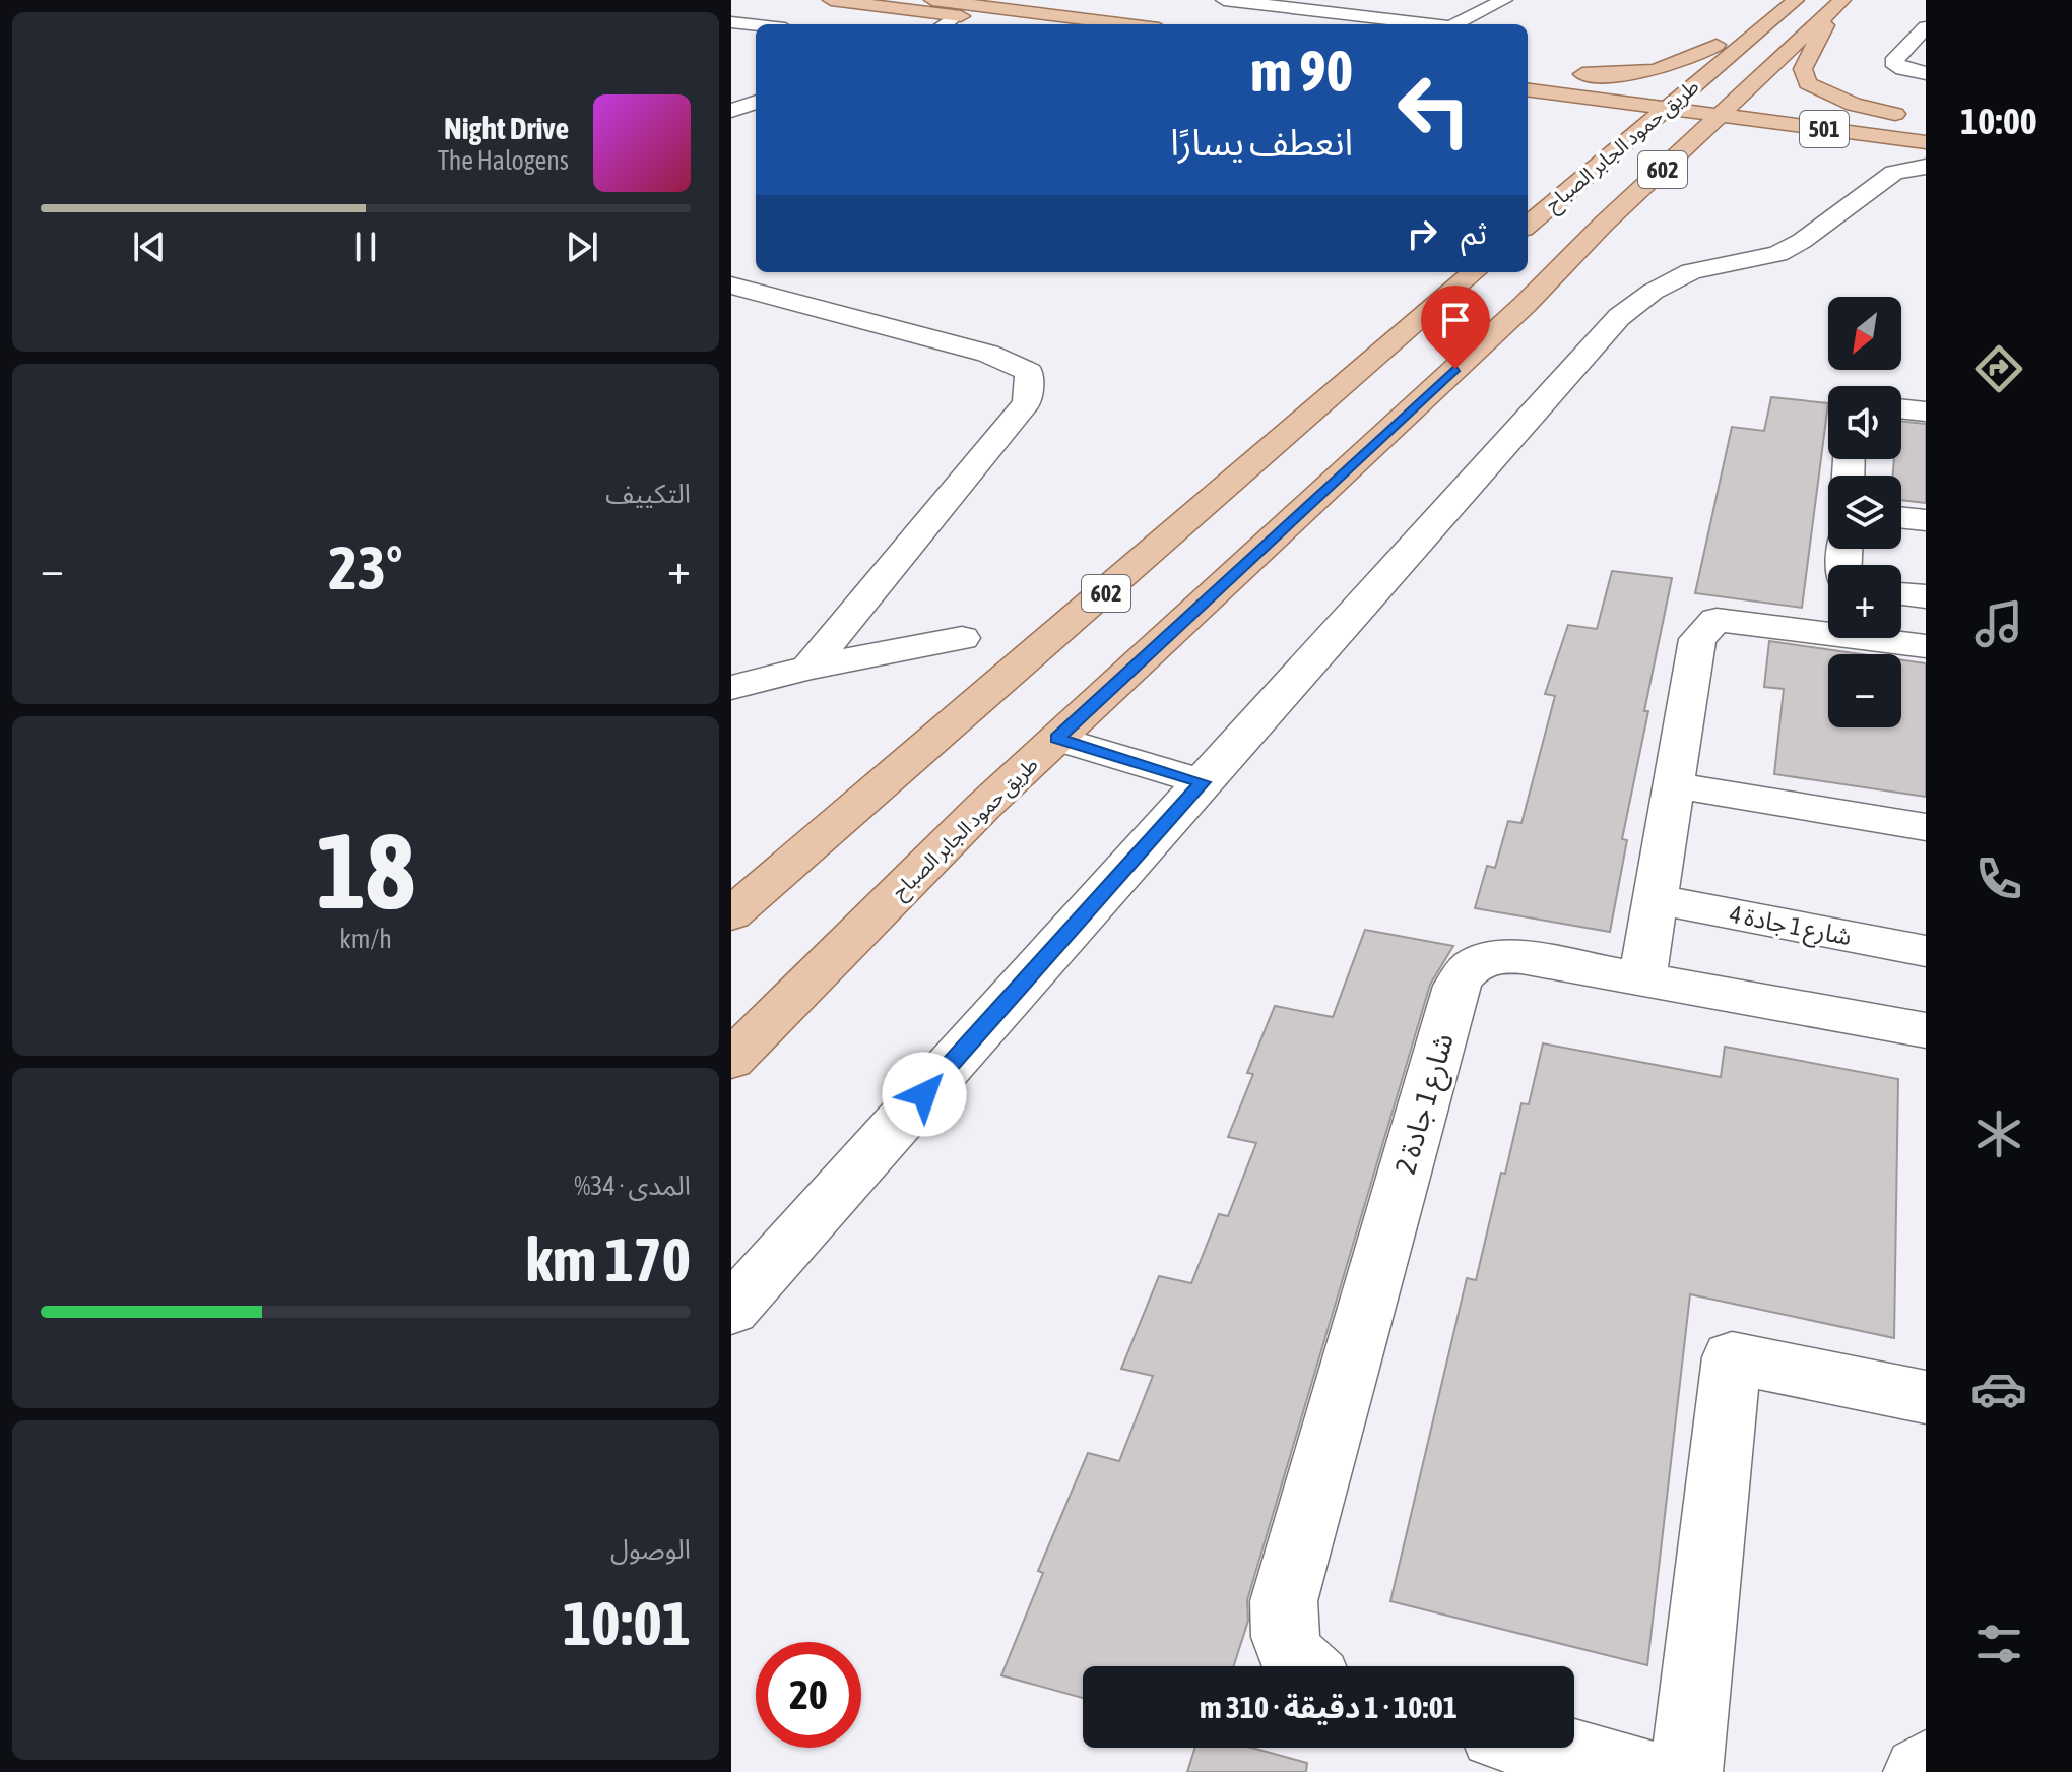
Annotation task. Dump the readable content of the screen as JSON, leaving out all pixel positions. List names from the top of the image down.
{
  "streets": {
    "main road": ["501", "طريق حمود الجابر الصباح", "602"],
    "street": ["شارع 1 جادة 4", "شارع 1 جادة 2"]
  },
  "crossings": [
    ["501", "طريق حمود الجابر الصباح"]
  ],
  "north": "bottom left",
  "page": {
    "tabs": "10:00",
    "turn": ["90 m", "انعطف يسارًا"],
    "song": ["Night Drive", "The Halogens"],
    "then": "ثم",
    "map_buttons": ["+", "−"],
    "tile": [
      "التكييف",
      ["18", "km/h"],
      ["المدى · 34%", "170 km"],
      ["الوصول", "10:01"]
    ],
    "heat": ["−", "23°", "+"],
    "limit": "20",
    "trip": "10:01 · 1 دقيقة · 310 m"
  }
}
